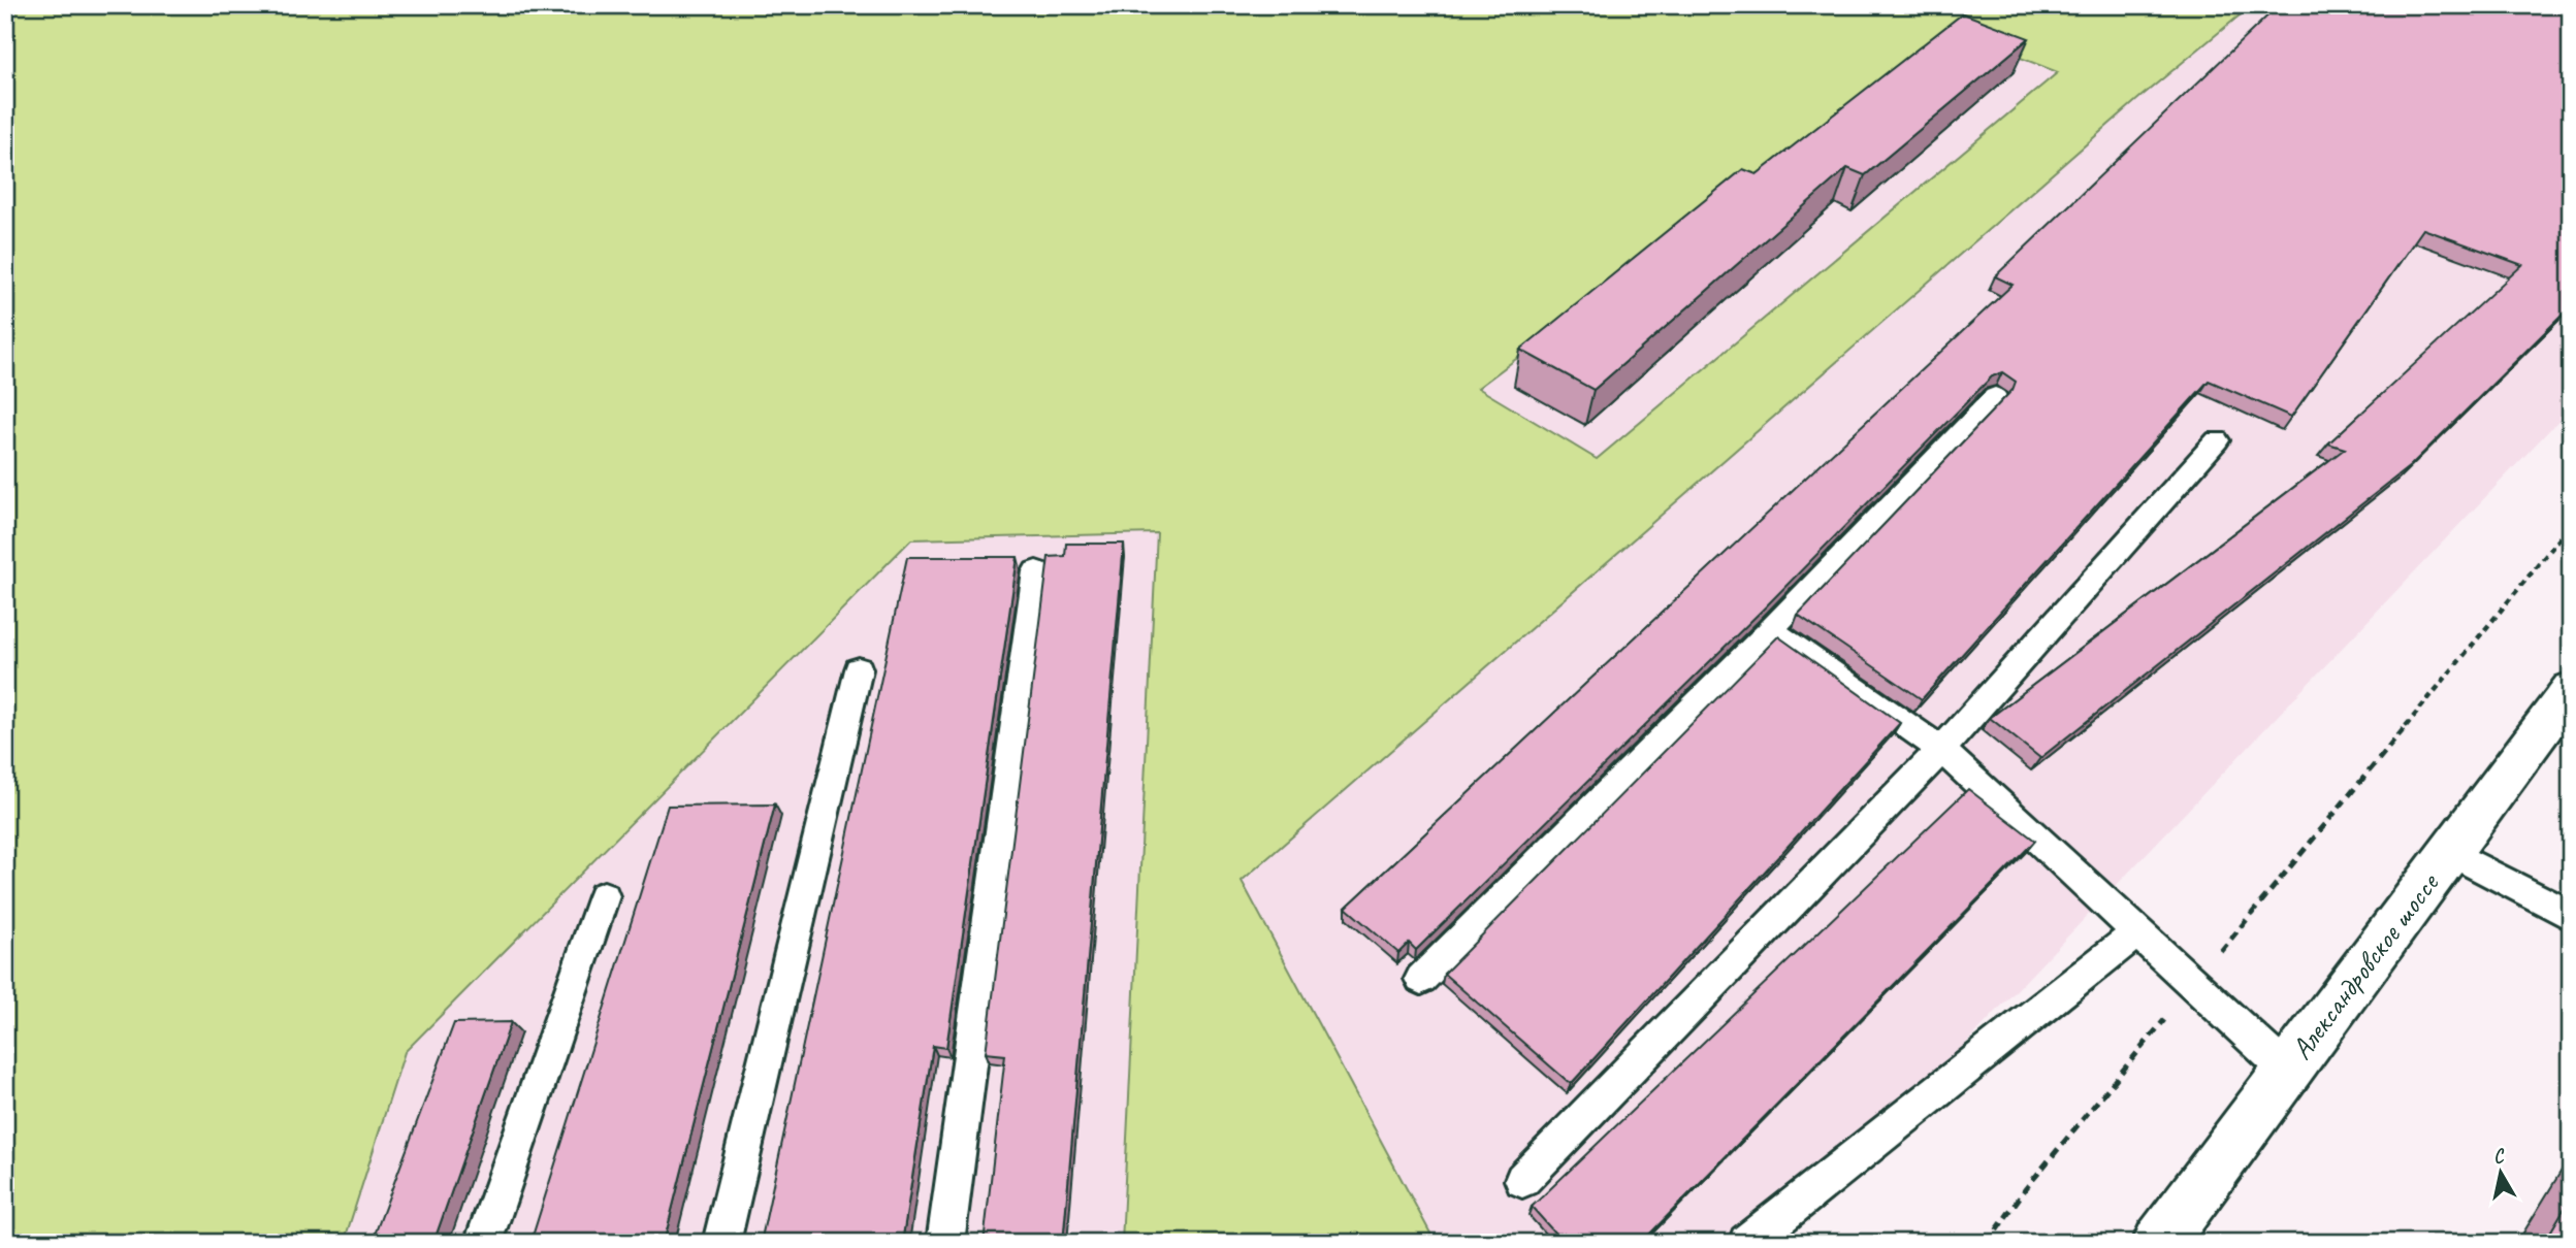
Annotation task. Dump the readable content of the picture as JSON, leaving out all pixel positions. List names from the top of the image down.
{
  "streets": {
    "main road": ["Александровское шоссе"]
  },
  "north": "top"
}
